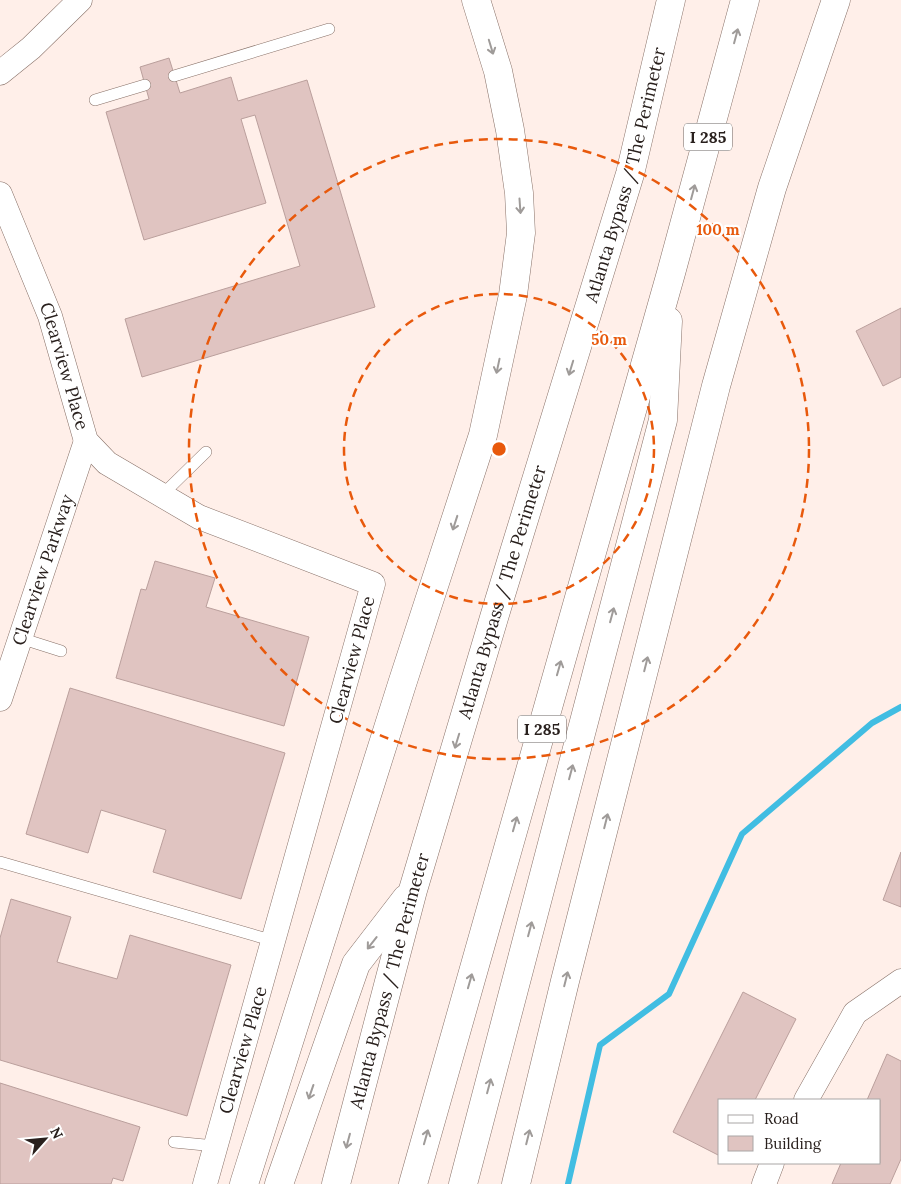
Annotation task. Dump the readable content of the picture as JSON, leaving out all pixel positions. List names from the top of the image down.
{
  "streets": {
    "highway": ["I 285", "Atlanta Bypass / The Perimeter"],
    "street": ["Clearview Place", "Clearview Parkway"]
  },
  "crossings": [
    ["Clearview Place", "Clearview Parkway"]
  ],
  "legend": ["Road", "Building"],
  "north": "top right",
  "rings": ["100 m", "50 m"]
}
